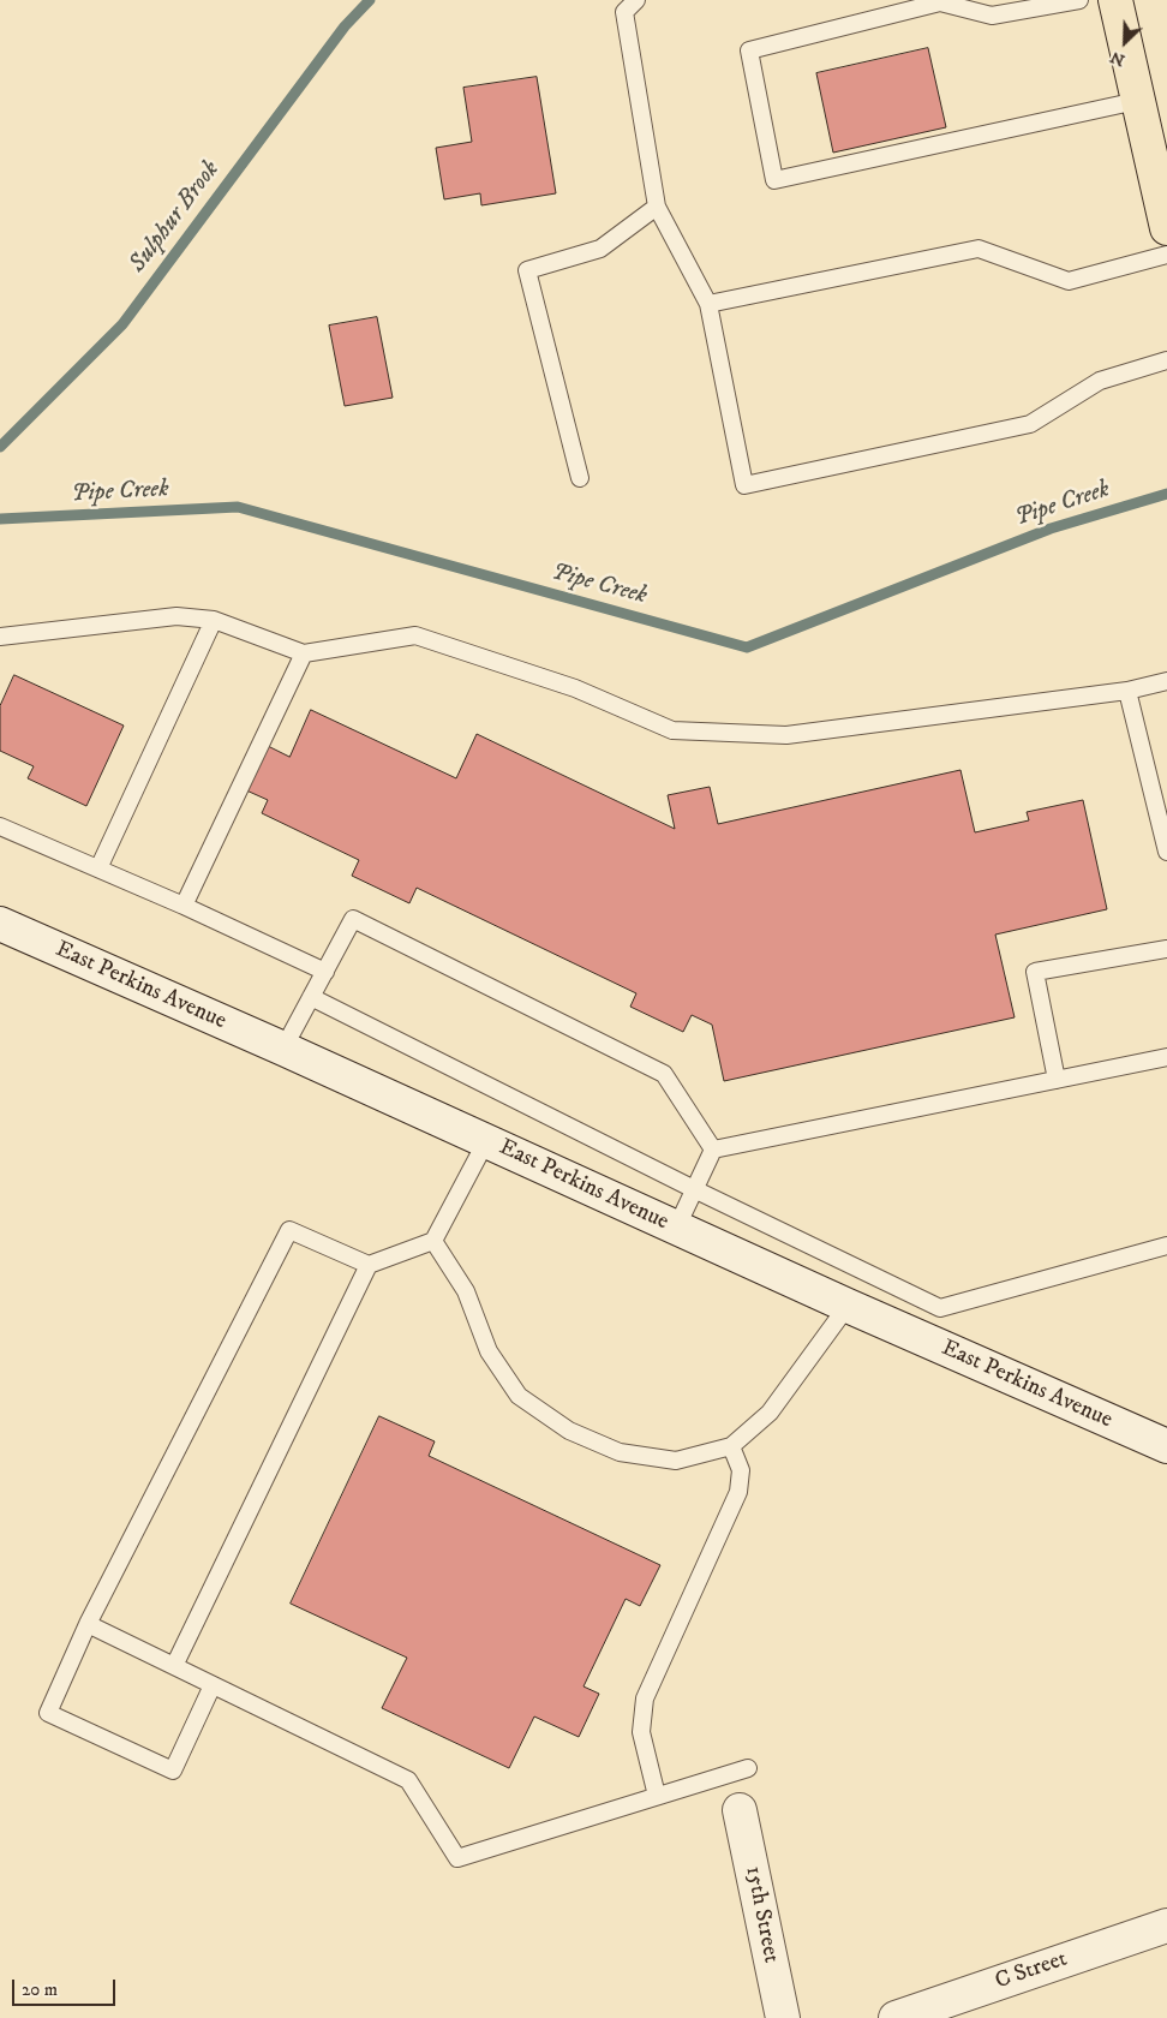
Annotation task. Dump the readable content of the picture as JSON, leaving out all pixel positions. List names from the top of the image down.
{
  "streets": {
    "main road": ["East Perkins Avenue", "15th Street", "C Street"]
  },
  "water": ["Sulphur Brook", "Pipe Creek"],
  "scale_bar": "20 m",
  "north": "bottom left"
}
